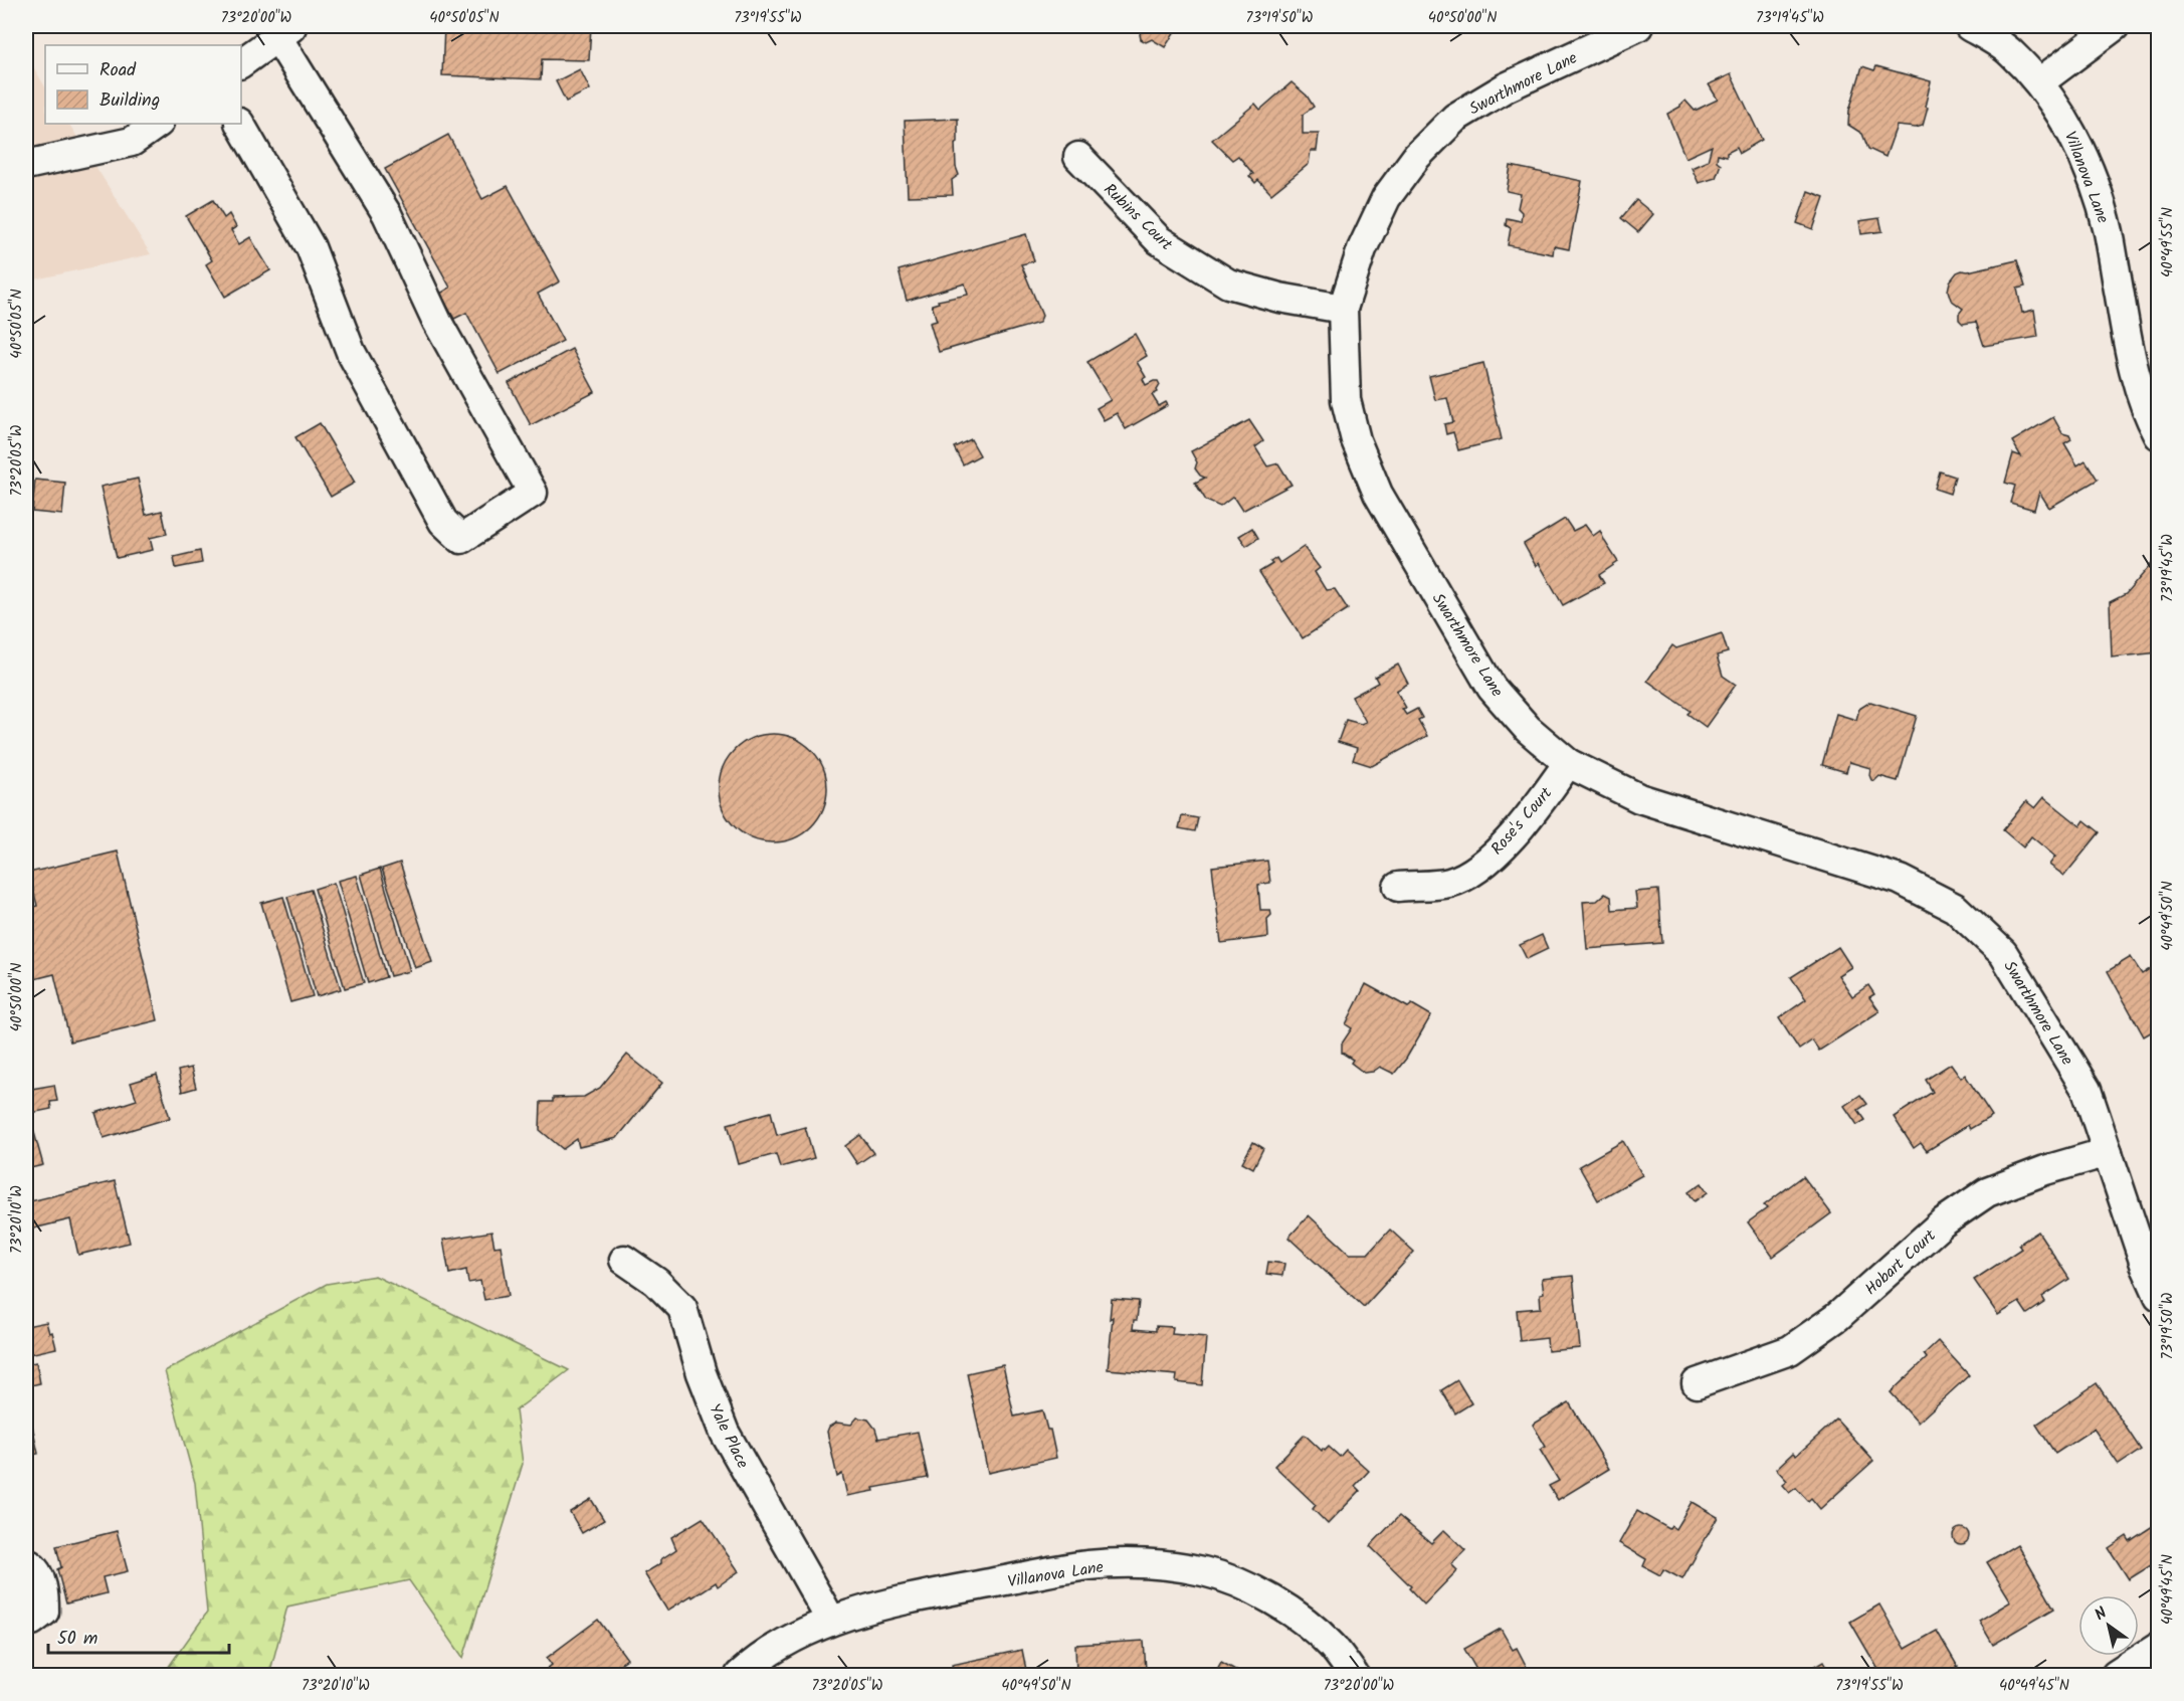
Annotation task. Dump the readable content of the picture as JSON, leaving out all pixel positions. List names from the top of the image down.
{
  "streets": {
    "street": [
      "Swarthmore Lane",
      "Villanova Lane",
      "Rubins Court",
      "Rose's Court",
      "Hobart Court",
      "Yale Place"
    ]
  },
  "crossings": [
    ["Swarthmore Lane", "Rubins Court"],
    ["Swarthmore Lane", "Rose's Court"],
    ["Swarthmore Lane", "Hobart Court"],
    ["Villanova Lane", "Yale Place"]
  ],
  "legend": ["Road", "Building"],
  "scale_bar": "50 m",
  "north": "top left",
  "coordinates": [
    "73°20'00\"W",
    "40°50'05\"N",
    "73°19'55\"W",
    "73°19'50\"W",
    "40°50'00\"N",
    "73°19'45\"W",
    "40°49'55\"N",
    "73°20'05\"W",
    "40°49'50\"N",
    "73°20'10\"W",
    "40°49'45\"N"
  ]
}
